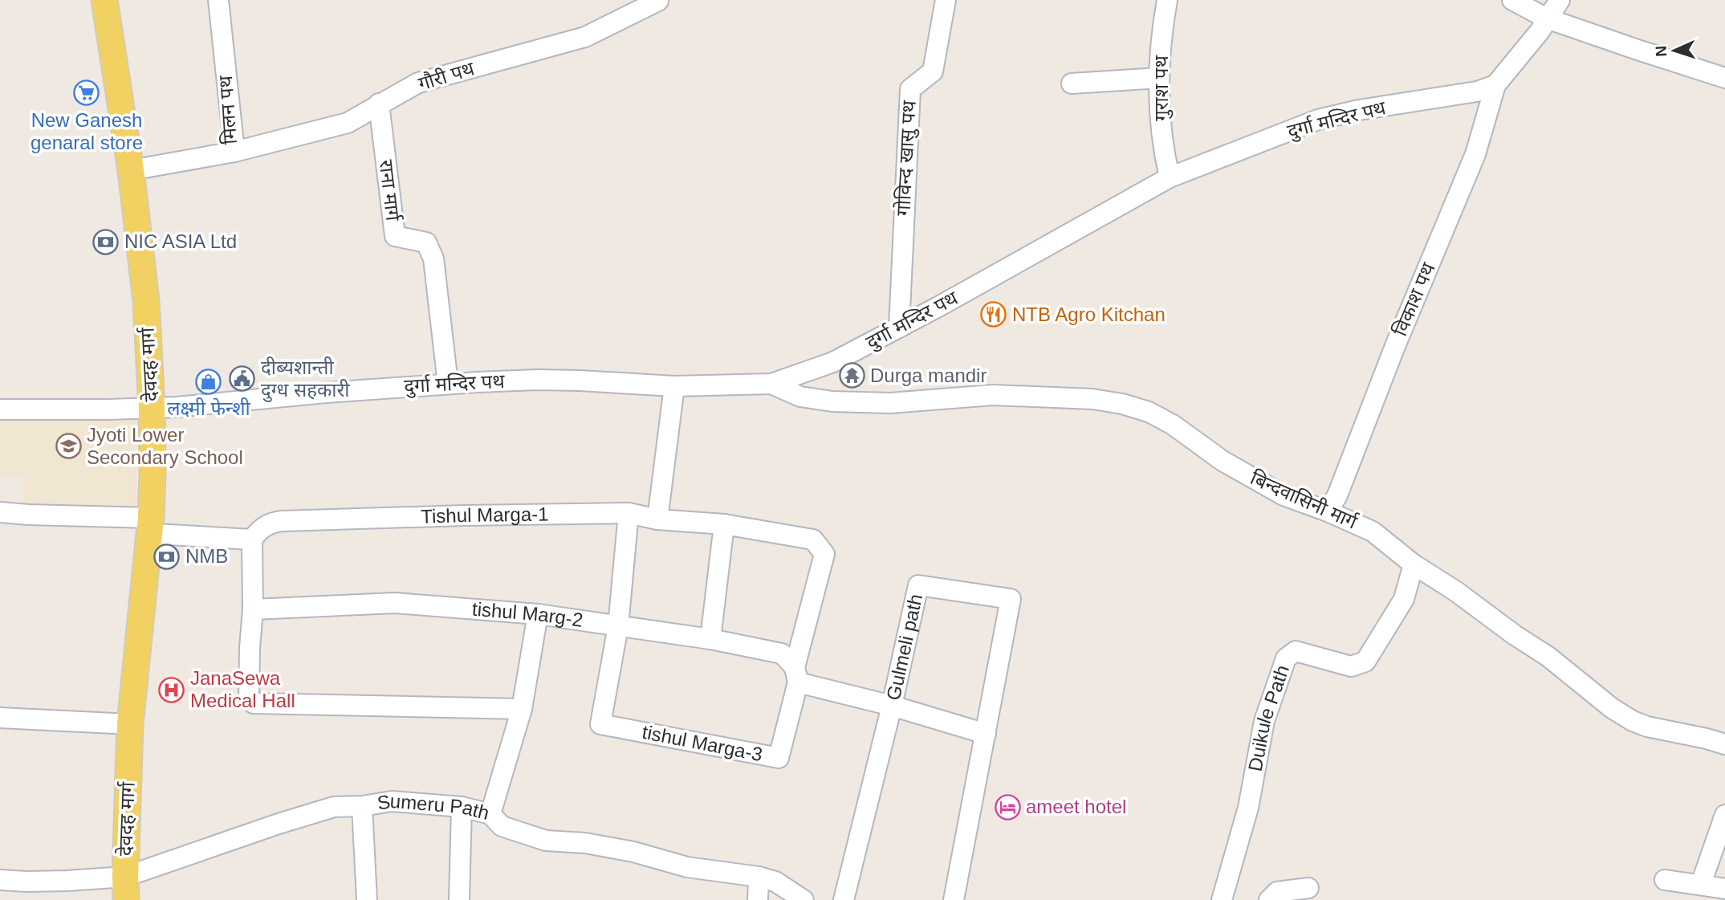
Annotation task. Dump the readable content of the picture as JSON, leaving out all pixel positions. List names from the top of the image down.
{
  "streets": {
    "main road": ["देवदह मार्ग"],
    "street": [
      "गौरी पथ",
      "गुराश पथ",
      "मिलन पथ",
      "दुर्गा मन्दिर पथ",
      "गोविन्द खासु पथ",
      "राना मार्ग",
      "विकाश पथ",
      "बिन्दवासिनी मार्ग",
      "Tishul Marga-1",
      "tishul Marg-2",
      "Gulmeli path",
      "Duikule Path",
      "tishul Marga-3",
      "Sumeru Path"
    ]
  },
  "crossings": [
    ["गौरी पथ", "मिलन पथ"],
    ["गौरी पथ", "राना मार्ग"],
    ["गुराश पथ", "दुर्गा मन्दिर पथ"],
    ["मिलन पथ", "देवदह मार्ग"],
    ["दुर्गा मन्दिर पथ", "गोविन्द खासु पथ"],
    ["दुर्गा मन्दिर पथ", "राना मार्ग"],
    ["दुर्गा मन्दिर पथ", "विकाश पथ"],
    ["दुर्गा मन्दिर पथ", "देवदह मार्ग"],
    ["दुर्गा मन्दिर पथ", "बिन्दवासिनी मार्ग"],
    ["विकाश पथ", "बिन्दवासिनी मार्ग"],
    ["देवदह मार्ग", "Sumeru Path"],
    ["बिन्दवासिनी मार्ग", "Duikule Path"],
    ["Tishul Marga-1", "tishul Marg-2"],
    ["Tishul Marga-1", "tishul Marga-3"],
    ["tishul Marg-2", "tishul Marga-3"]
  ],
  "places": {
    "supermarket": ["New Ganesh genaral store"],
    "bank": ["NIC ASIA Ltd", "NMB"],
    "restaurant": ["NTB Agro Kitchan"],
    "temple": ["Durga mandir"],
    "public building": ["दीब्यशान्ती दुग्ध सहकारी"],
    "shop": ["लक्ष्मी फेन्शी"],
    "school or university": ["Jyoti Lower Secondary School"],
    "hospital": ["JanaSewa Medical Hall"],
    "hotel": ["ameet hotel"]
  },
  "north": "left"
}
